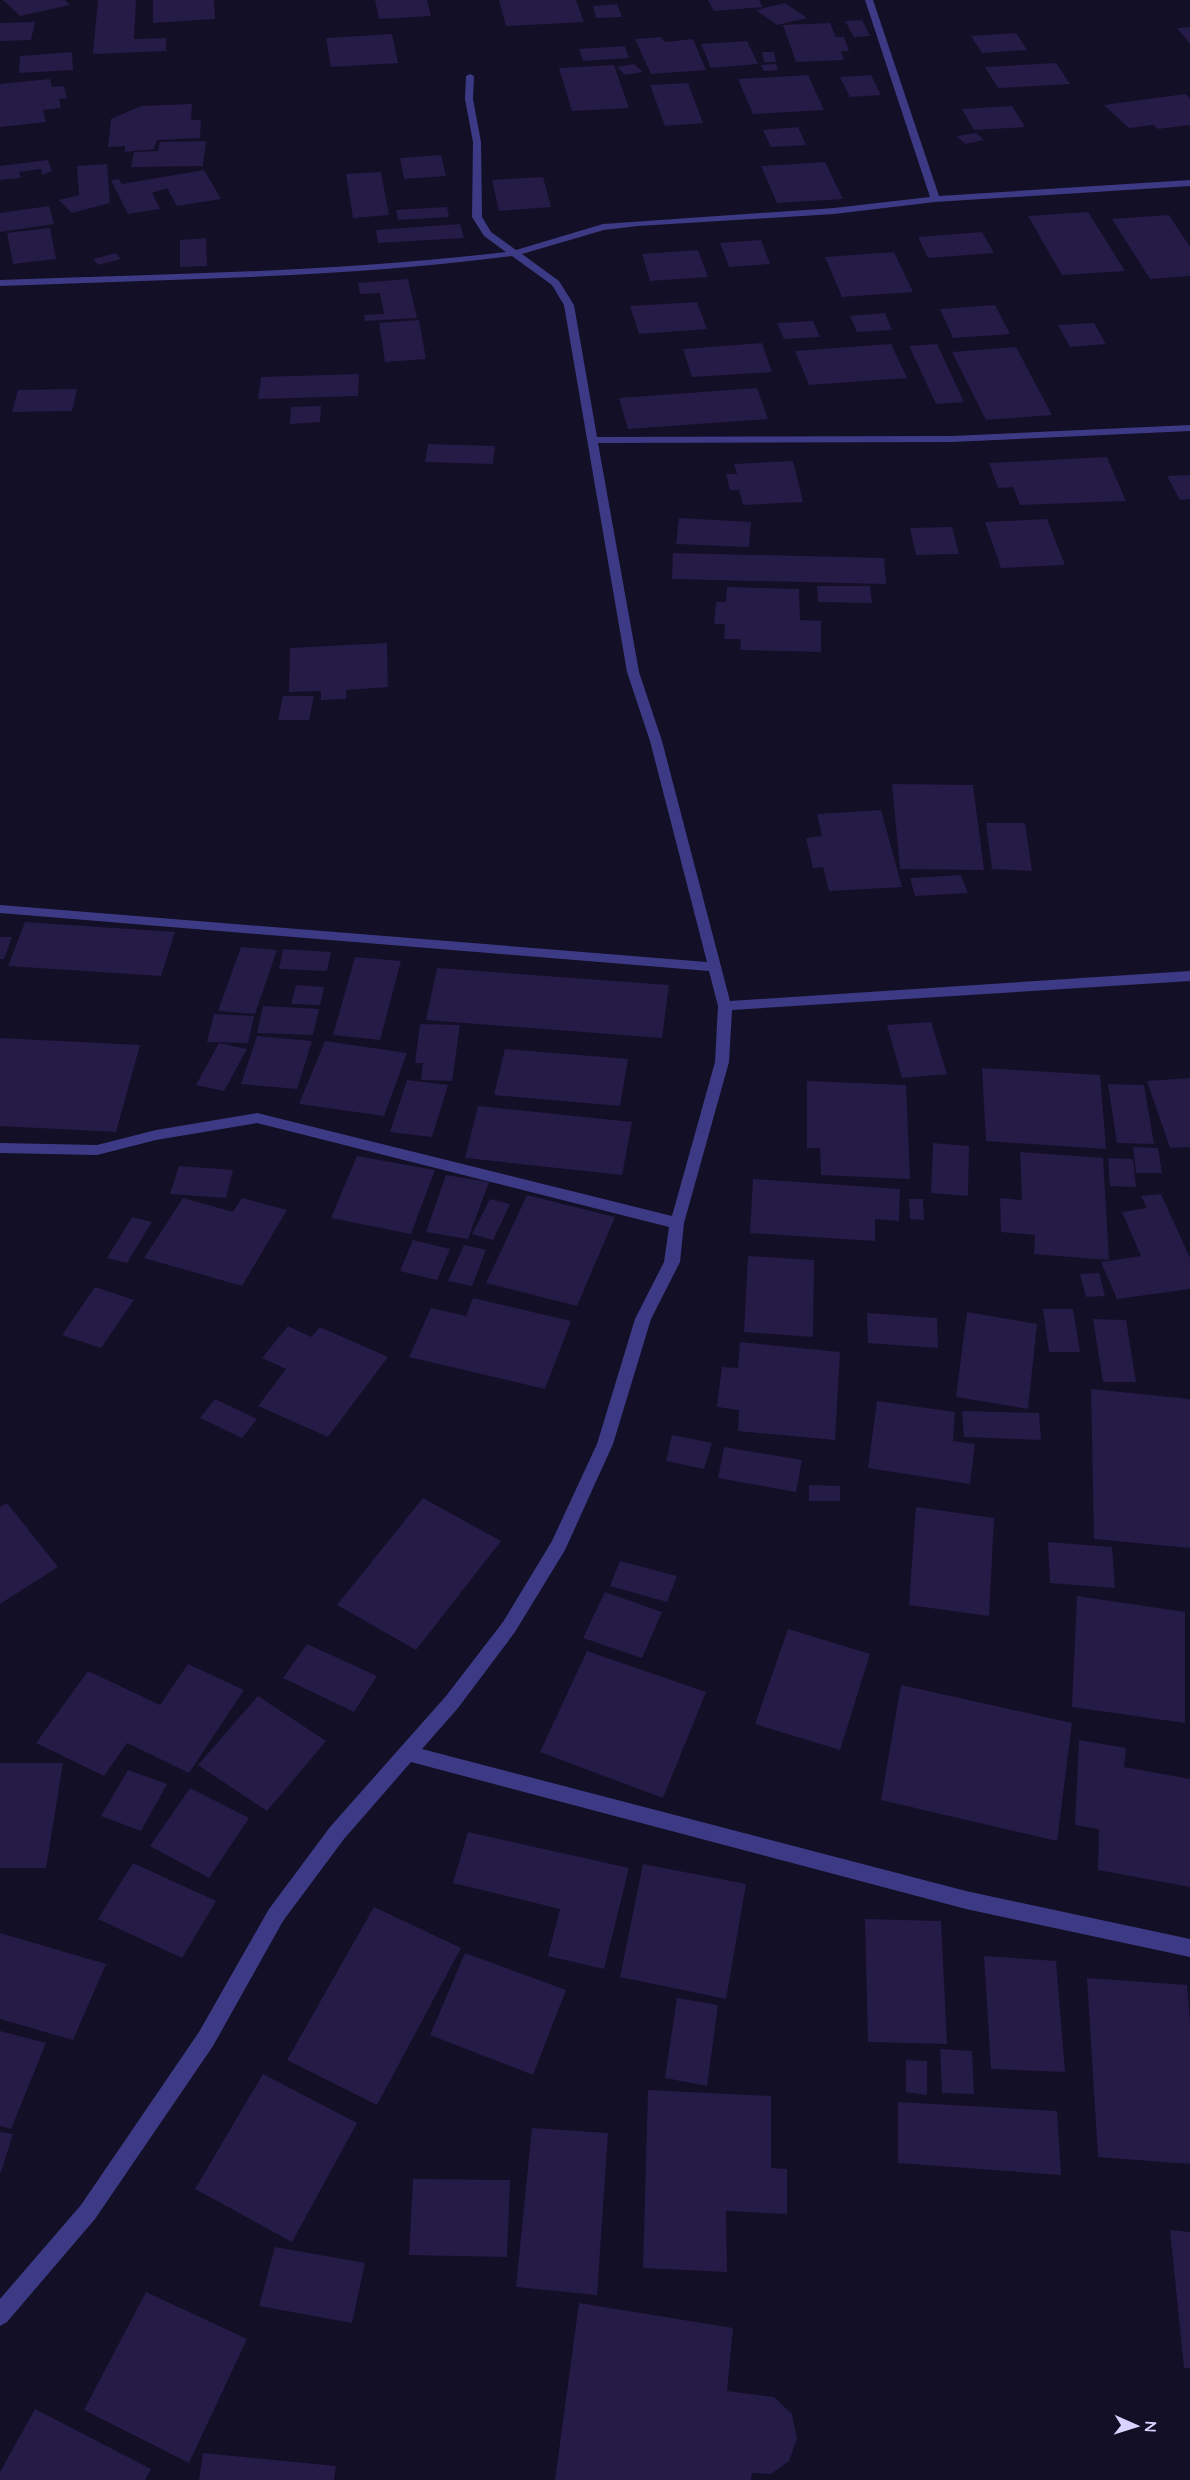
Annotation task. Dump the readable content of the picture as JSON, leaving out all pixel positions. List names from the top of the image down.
{
  "north": "right"
}
